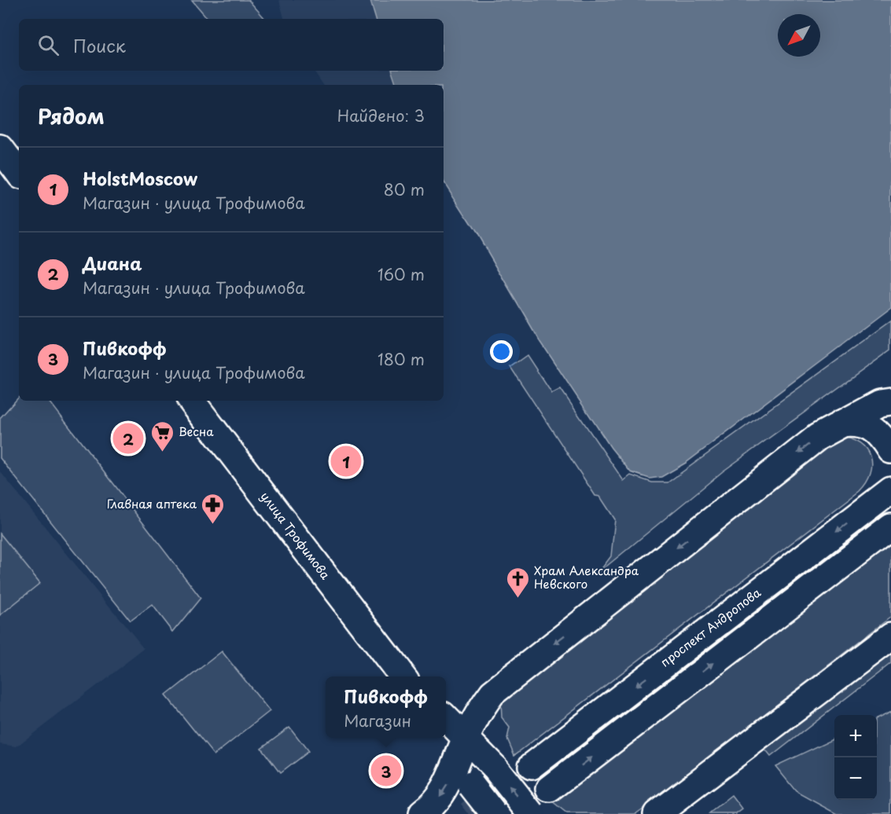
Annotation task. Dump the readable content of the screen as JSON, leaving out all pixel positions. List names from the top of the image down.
{
  "streets": {
    "main road": ["улица Трофимова", "проспект Андропова"]
  },
  "places": {
    "supermarket": ["Весна"],
    "pharmacy": ["Главная аптека"],
    "church": ["Храм Александра Невского"]
  },
  "north": "bottom left",
  "page": {
    "search": "Поиск",
    "heading": ["Рядом", "Найдено: 3"],
    "list": [
      {
        "mark": "1",
        "name": "HolstMoscow",
        "note": "Магазин · улица Трофимова",
        "value": "80 m"
      },
      {
        "mark": "2",
        "name": "Диана",
        "note": "Магазин · улица Трофимова",
        "value": "160 m"
      },
      {
        "mark": "3",
        "name": "Пивкофф",
        "note": "Магазин · улица Трофимова",
        "value": "180 m"
      }
    ],
    "pins": ["2", "1", "3"],
    "popup": ["Пивкофф", "Магазин"],
    "map_buttons": ["+", "−"]
  }
}
